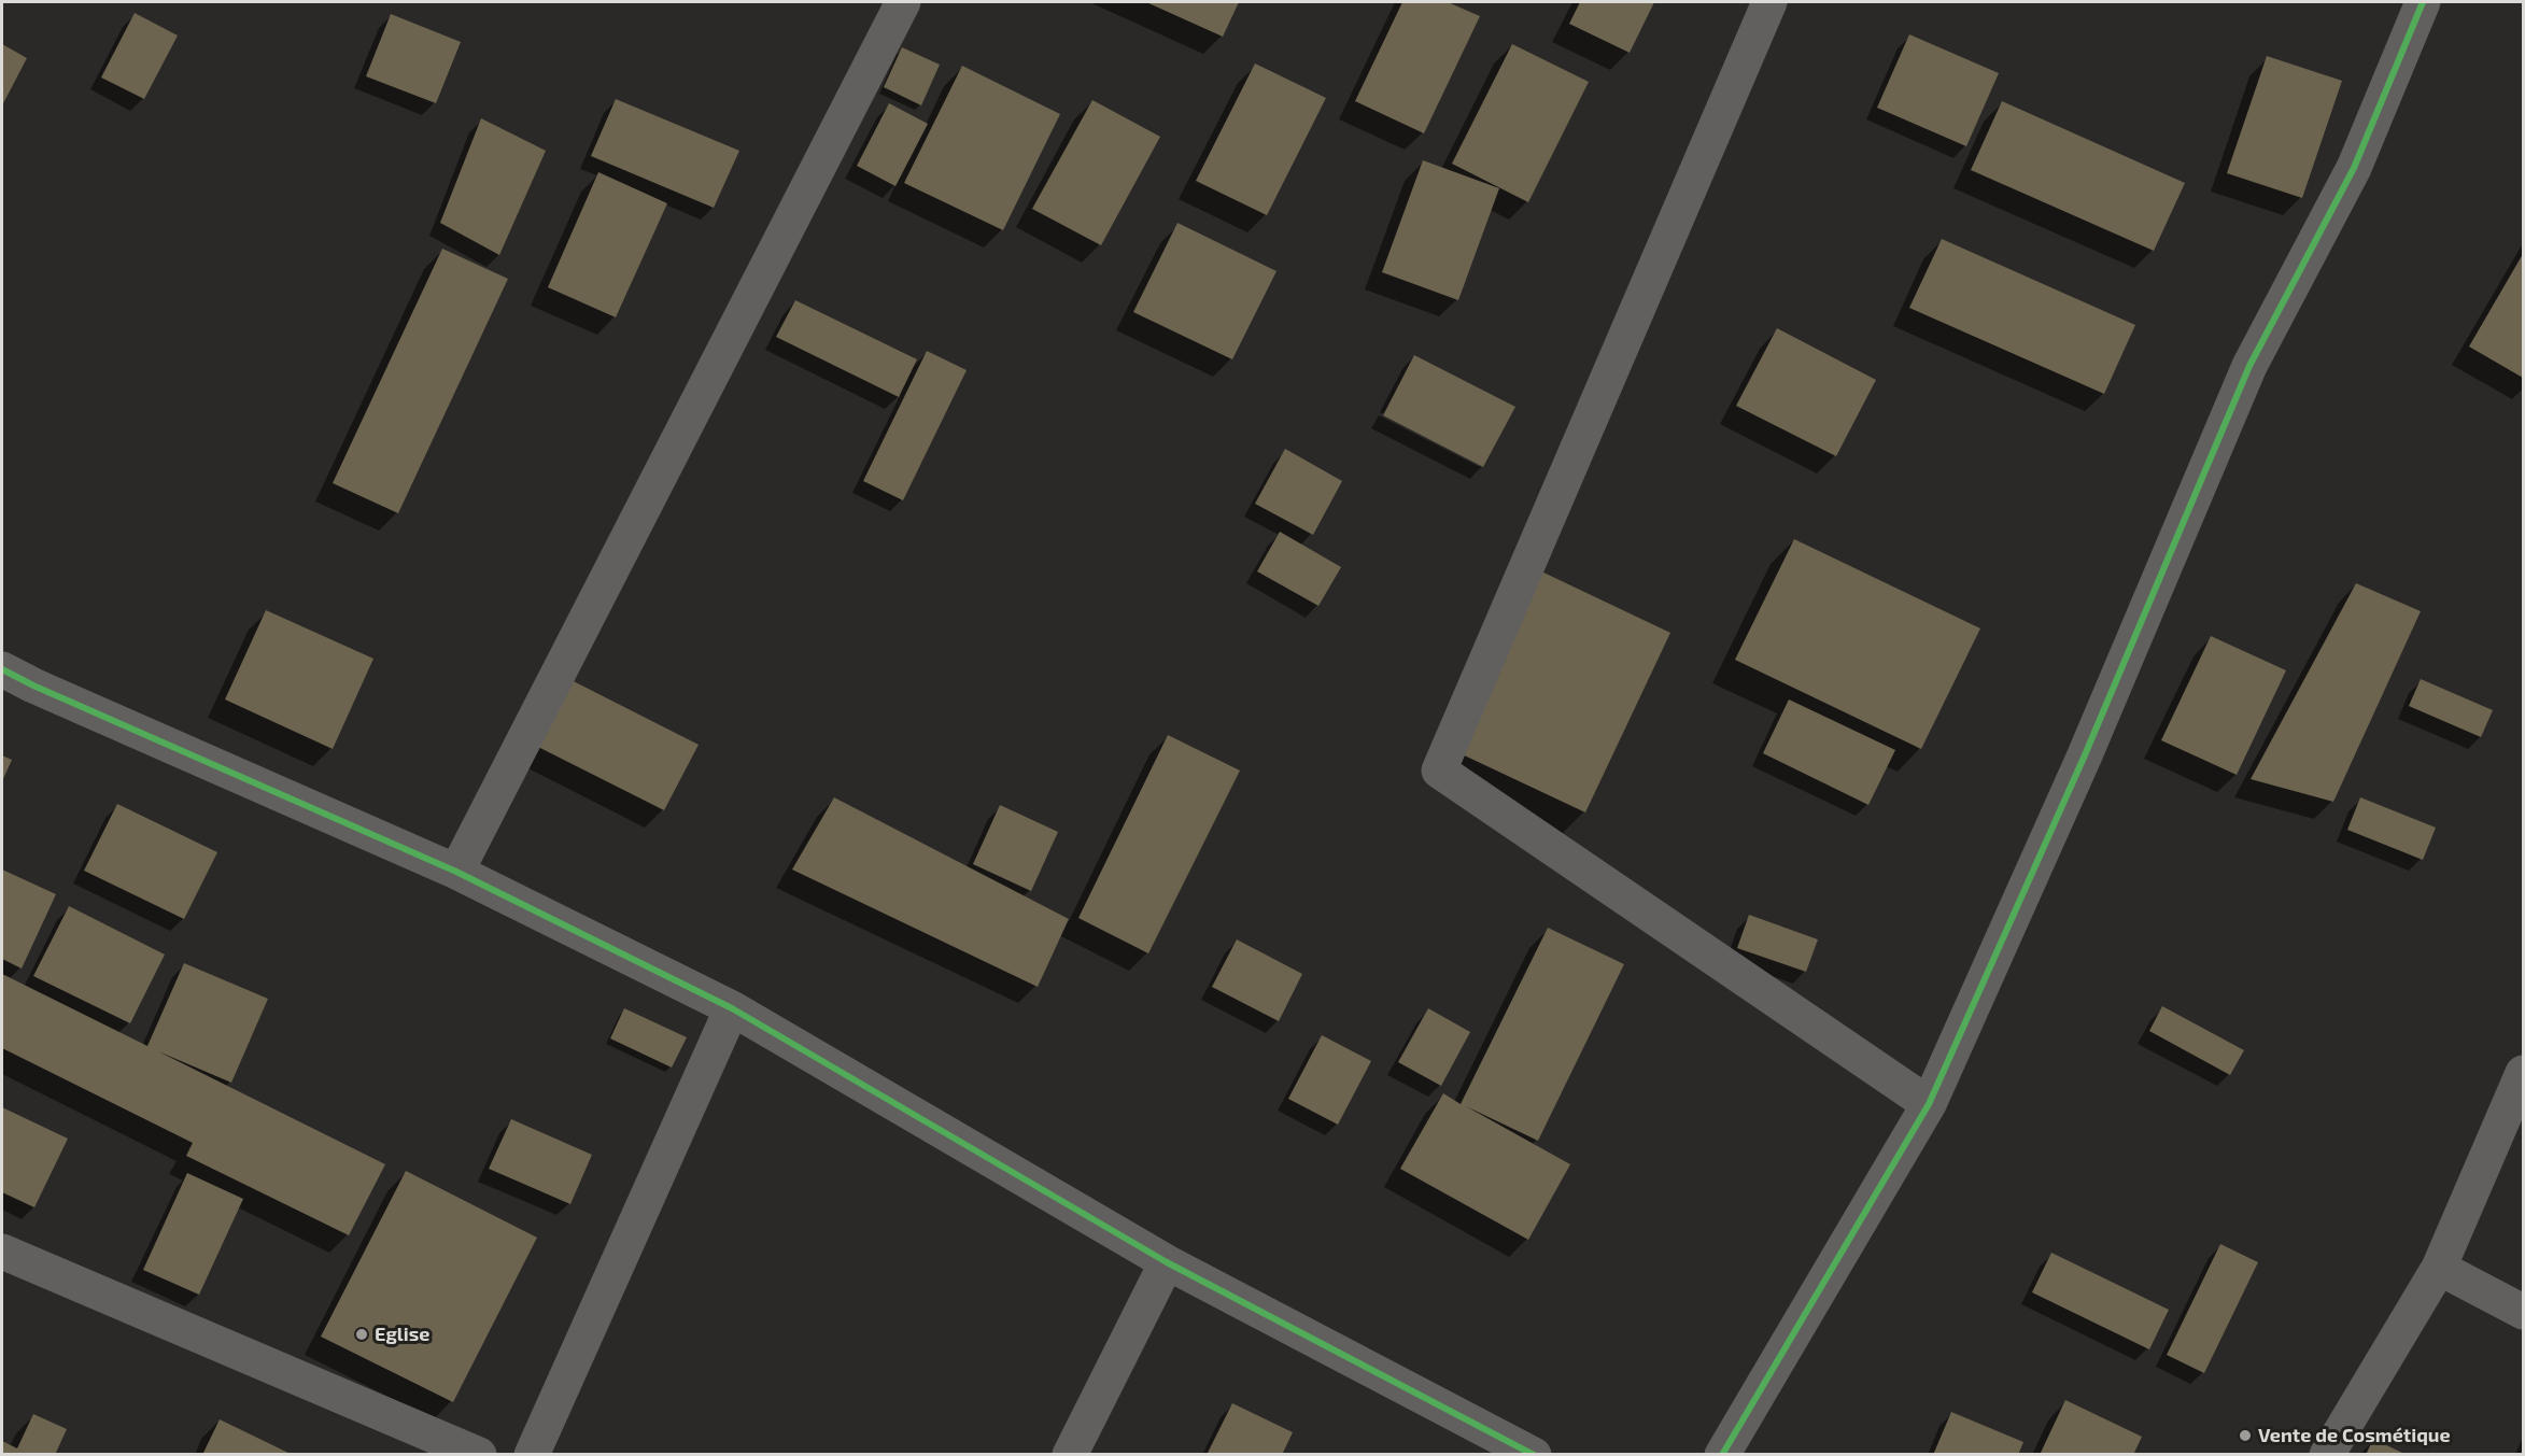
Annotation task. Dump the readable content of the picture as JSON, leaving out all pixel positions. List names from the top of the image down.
{
  "places": ["Eglise", "Vente de Cosmétique"]
}
